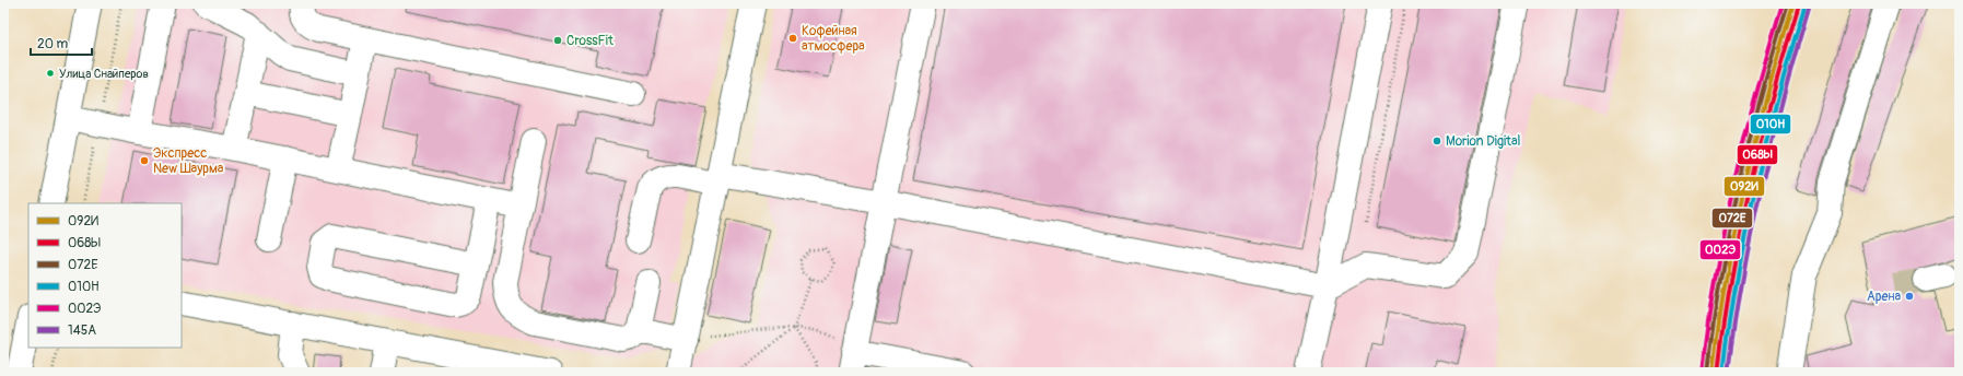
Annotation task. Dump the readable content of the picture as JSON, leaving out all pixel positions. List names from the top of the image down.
{
  "places": [
    "Кофейная атмосфера",
    "CrossFit",
    "Улица Снайперов",
    "Morion Digital",
    "Экспресс New Шаурма",
    "Арена"
  ],
  "lines": [
    "transit line 092И",
    "transit line 072Е",
    "transit line 002Э",
    "transit line 068Ы",
    "transit line 010Н",
    "transit line 145А"
  ],
  "legend": [
    "092И",
    "068Ы",
    "072Е",
    "010Н",
    "002Э",
    "145А"
  ],
  "scale_bar": "20 m"
}
